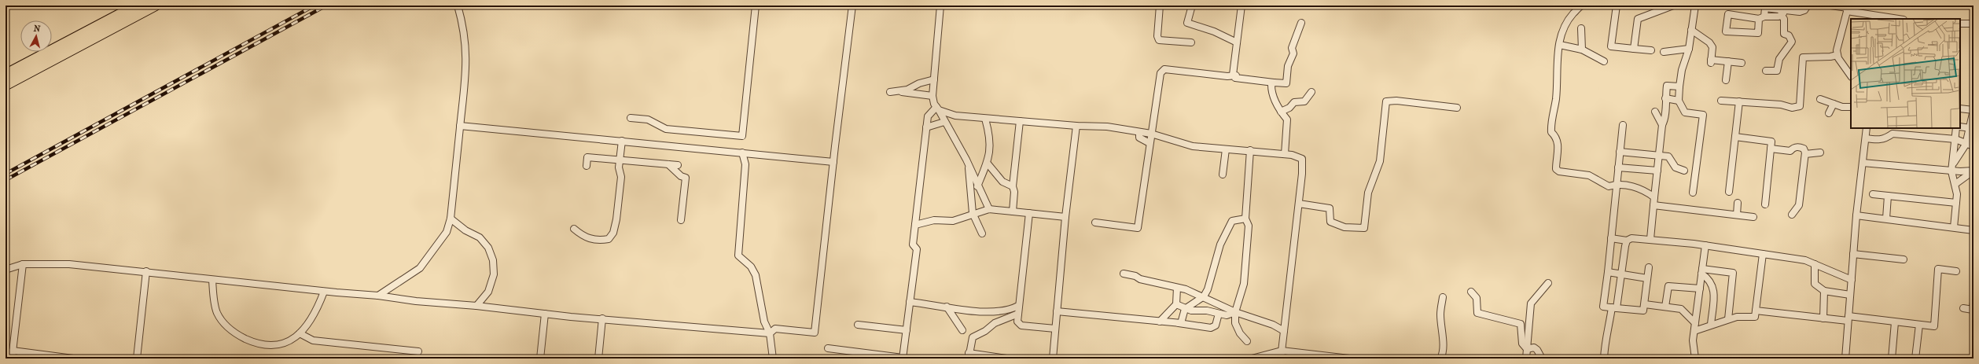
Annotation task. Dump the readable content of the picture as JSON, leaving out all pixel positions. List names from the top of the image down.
{
  "north": "top"
}
